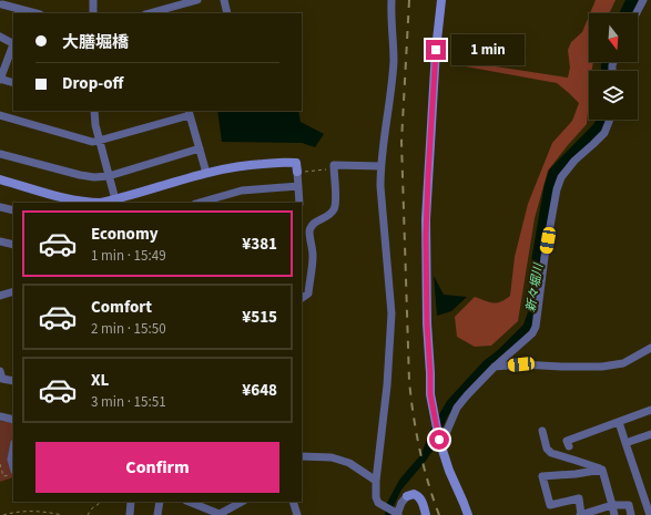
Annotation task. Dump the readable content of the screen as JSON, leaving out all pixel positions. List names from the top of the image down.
{
  "water": ["新々堀川"],
  "north": "bottom",
  "page": {
    "banner": ["大膳堀橋", "Drop-off"],
    "bubble": "1 min",
    "list": [
      {
        "name": "Economy",
        "note": "1 min · 15:49",
        "value": "¥381"
      },
      {
        "name": "Comfort",
        "note": "2 min · 15:50",
        "value": "¥515"
      },
      {
        "name": "XL",
        "note": "3 min · 15:51",
        "value": "¥648"
      }
    ],
    "buttons": "Confirm"
  }
}
